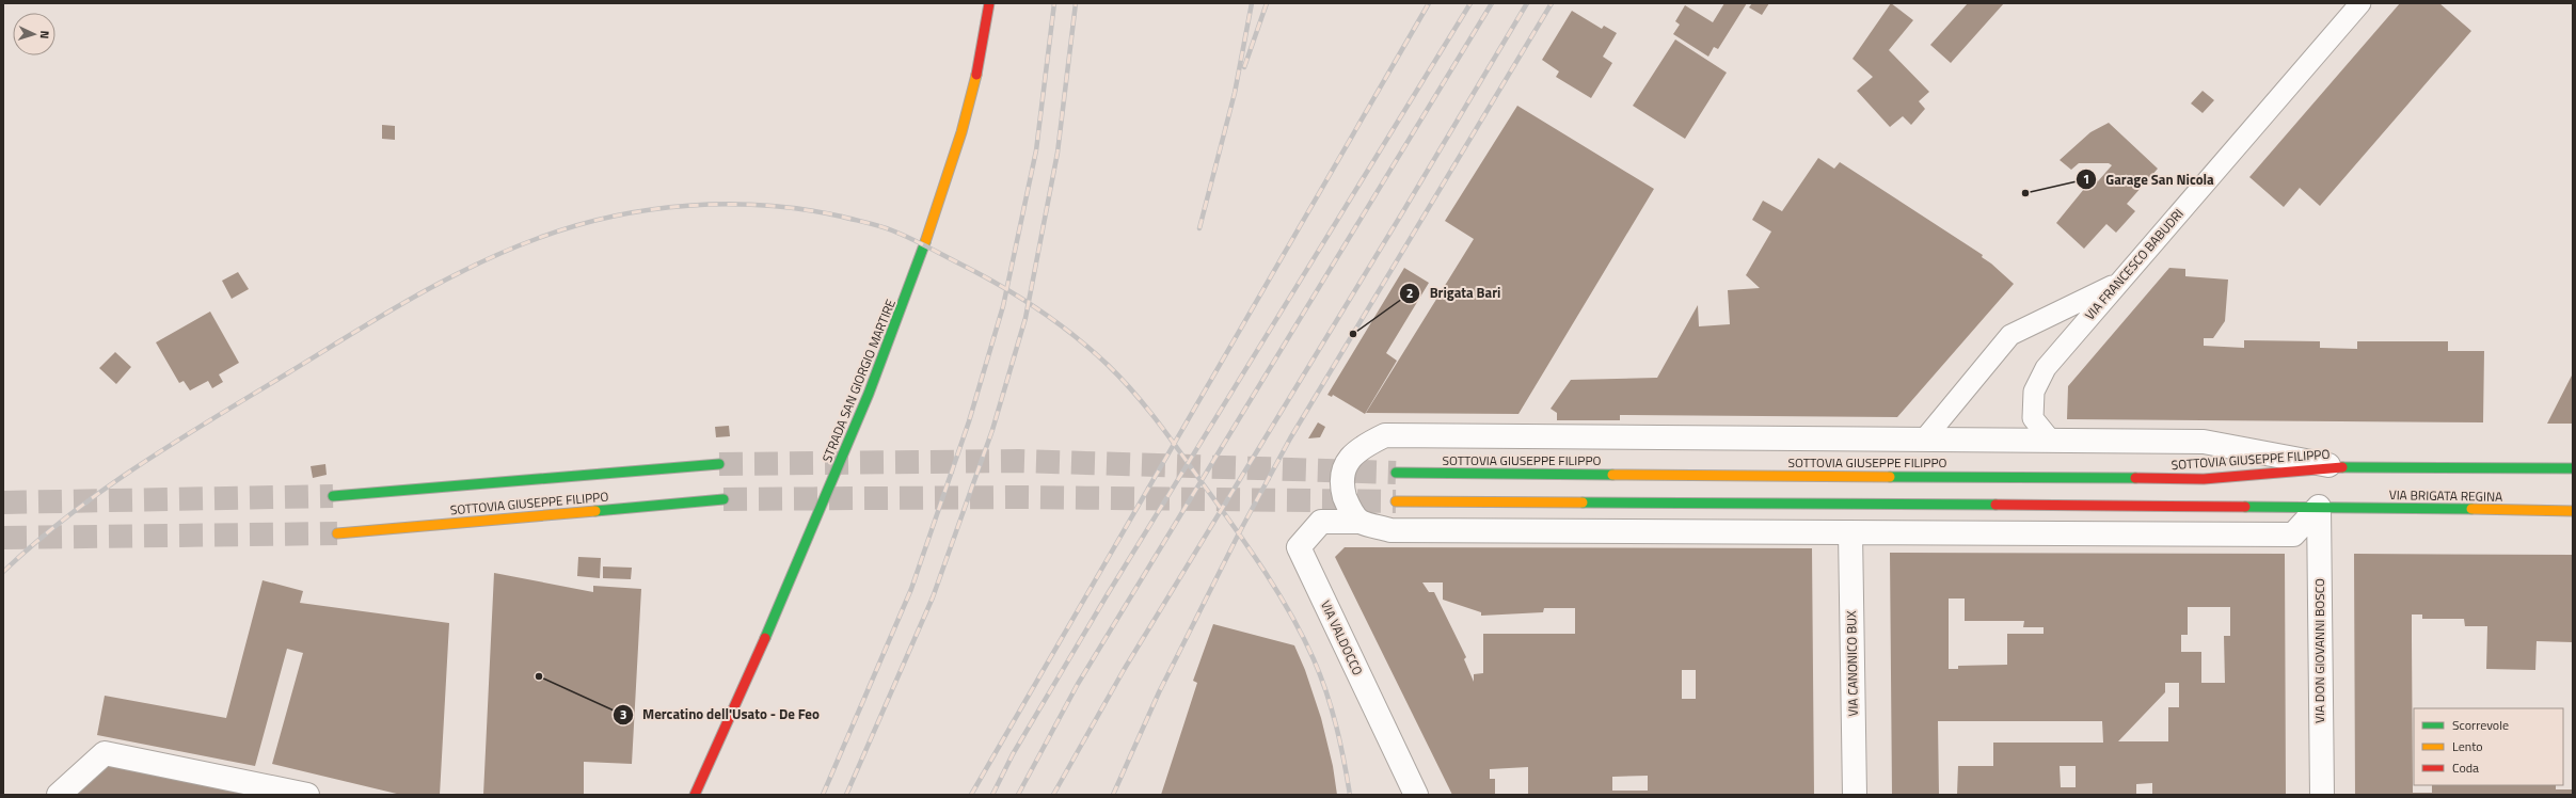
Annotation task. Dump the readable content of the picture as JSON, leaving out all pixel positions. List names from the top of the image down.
{
  "streets": {
    "main road": ["STRADA SAN GIORGIO MARTIRE", "SOTTOVIA GIUSEPPE FILIPPO", "VIA BRIGATA REGINA"],
    "street": ["VIA VALDOCCO", "VIA DON GIOVANNI BOSCO", "VIA CANONICO BUX"],
    "lane": ["VIA FRANCESCO BABUDRI"]
  },
  "crossings": [
    ["VIA BRIGATA REGINA", "VIA DON GIOVANNI BOSCO"]
  ],
  "places": ["Garage San Nicola", "Brigata Bari", "Mercatino dell'Usato - De Feo"],
  "legend": ["Scorrevole", "Lento", "Coda"],
  "north": "right"
}
